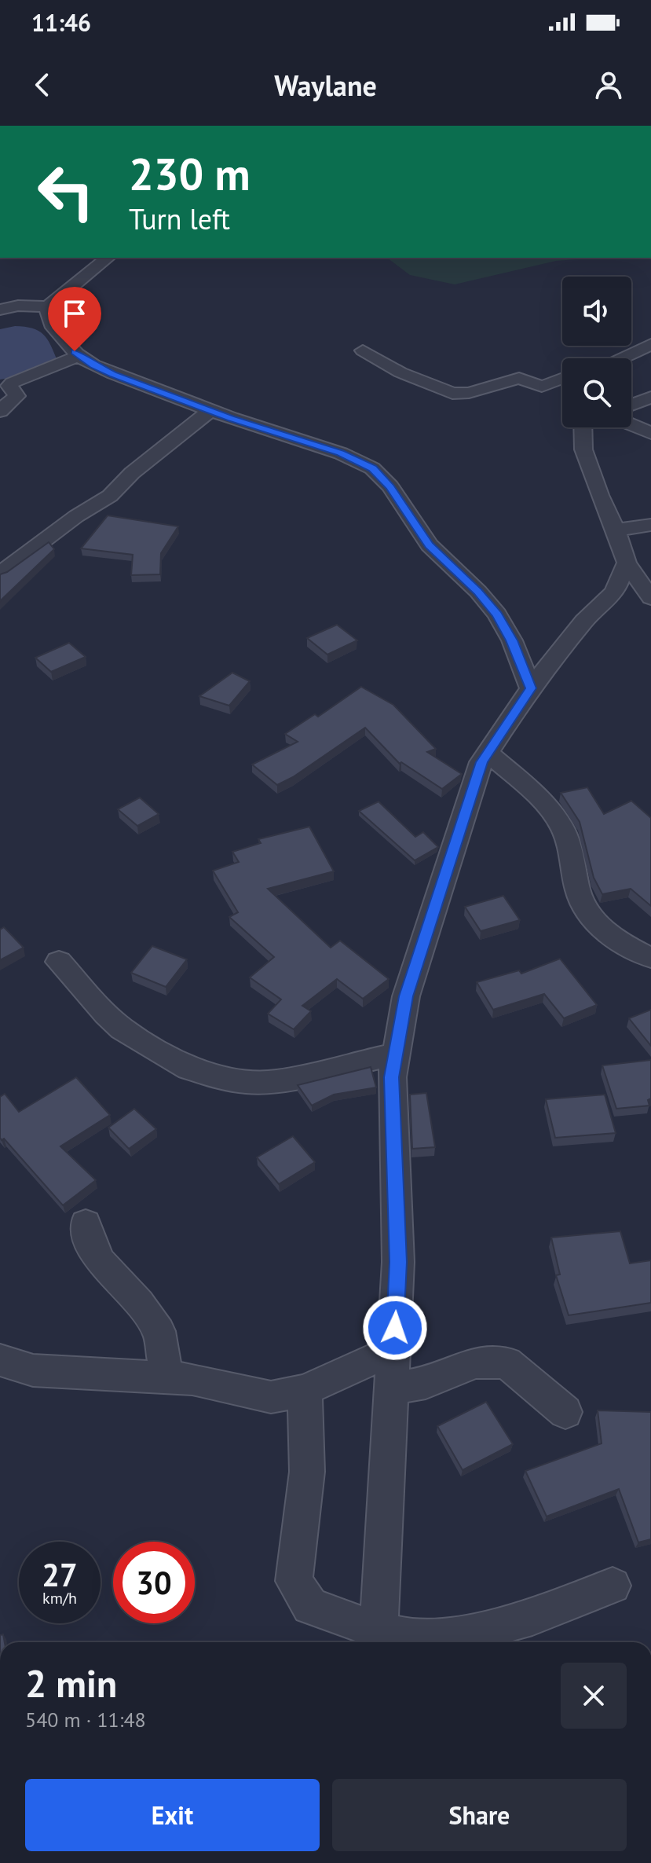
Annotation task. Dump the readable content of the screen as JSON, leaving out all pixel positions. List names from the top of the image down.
{
  "page": {
    "status": "11:46",
    "header": "Waylane",
    "turn": ["230 m", "Turn left"],
    "speed": "27 km/h",
    "limit": "30",
    "heading": ["2 min", "540 m · 11:48"],
    "buttons": ["Exit", "Share"]
  }
}
